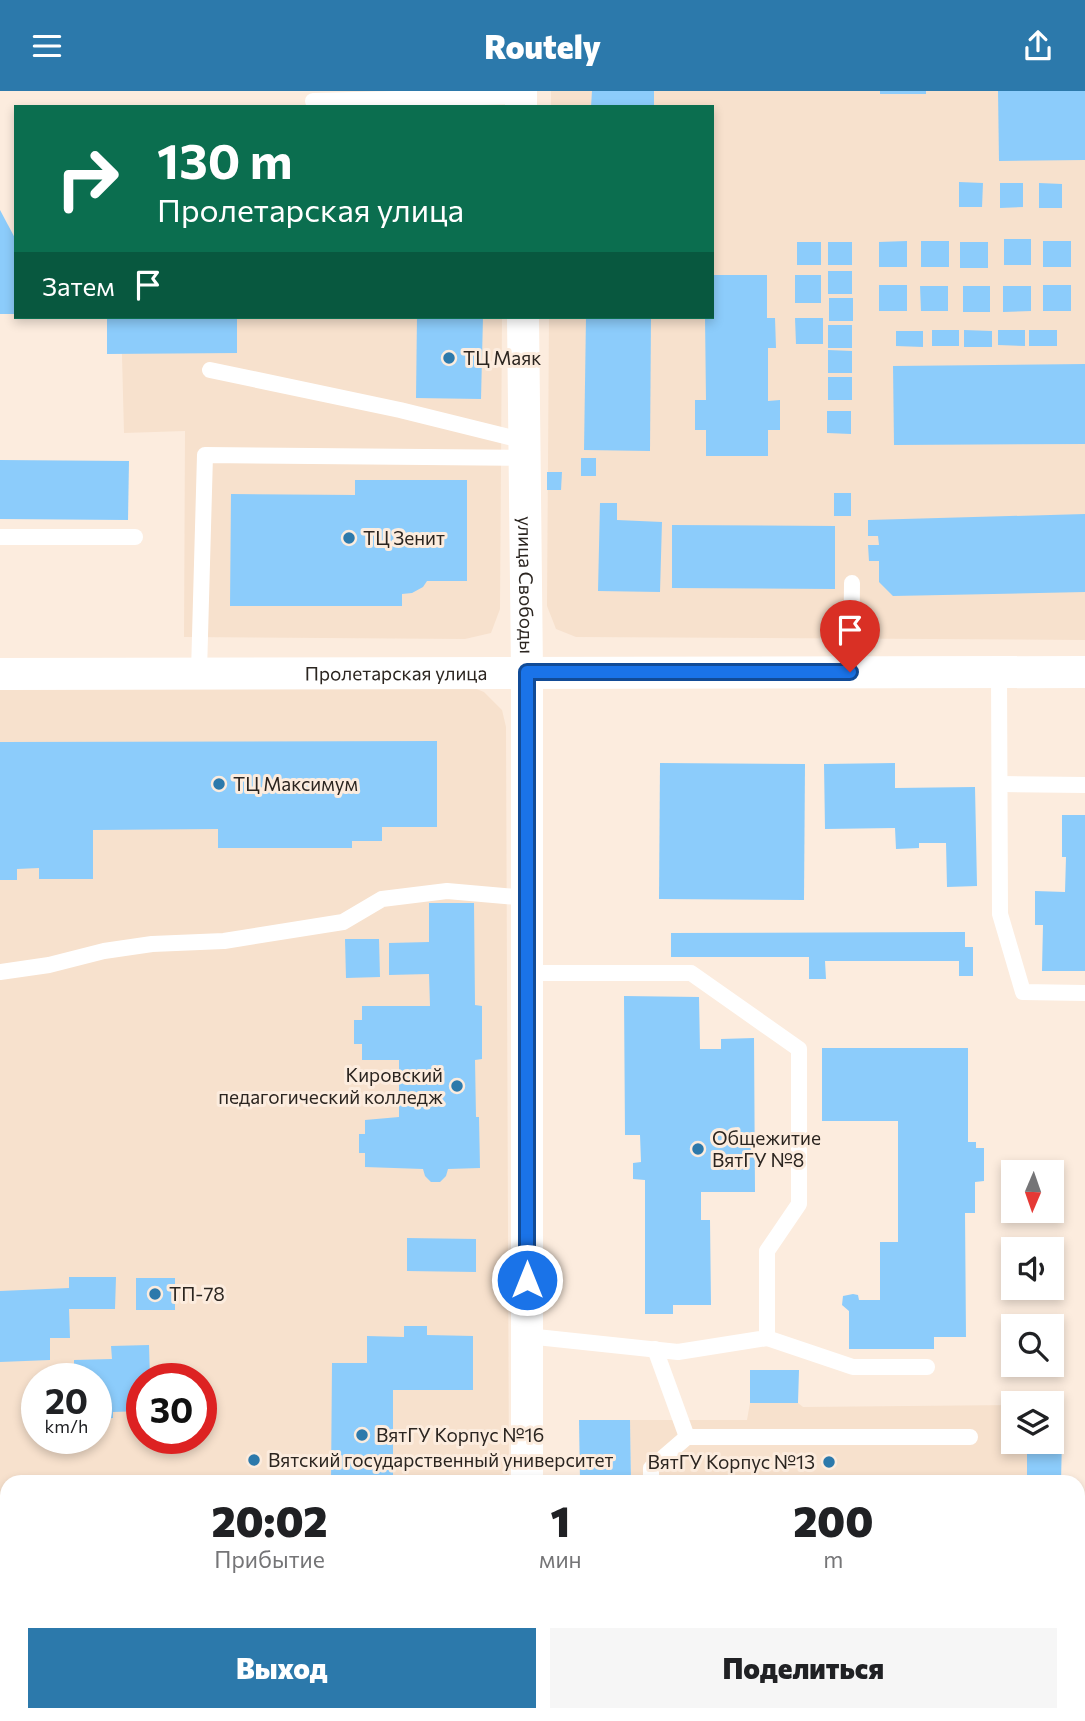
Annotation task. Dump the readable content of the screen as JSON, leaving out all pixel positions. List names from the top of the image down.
{
  "streets": {
    "street": ["улица Свободы", "Пролетарская улица"]
  },
  "crossings": [
    ["улица Свободы", "Пролетарская улица"]
  ],
  "places": [
    "ТЦ Маяк",
    "ТЦ Зенит",
    "ТЦ Максимум",
    "Кировский педагогический колледж",
    "Общежитие ВятГУ №8",
    "ТП-78",
    "ВятГУ Корпус №16",
    "Вятский государственный университет",
    "ВятГУ Корпус №13"
  ],
  "north": "bottom",
  "page": {
    "header": "Routely",
    "turn": ["130 m", "Пролетарская улица"],
    "then": "Затем",
    "speed": "20 km/h",
    "limit": "30",
    "eta": [
      "20:02",
      "Прибытие",
      "1",
      "мин",
      "200",
      "m"
    ],
    "buttons": ["Выход", "Поделиться"]
  }
}
